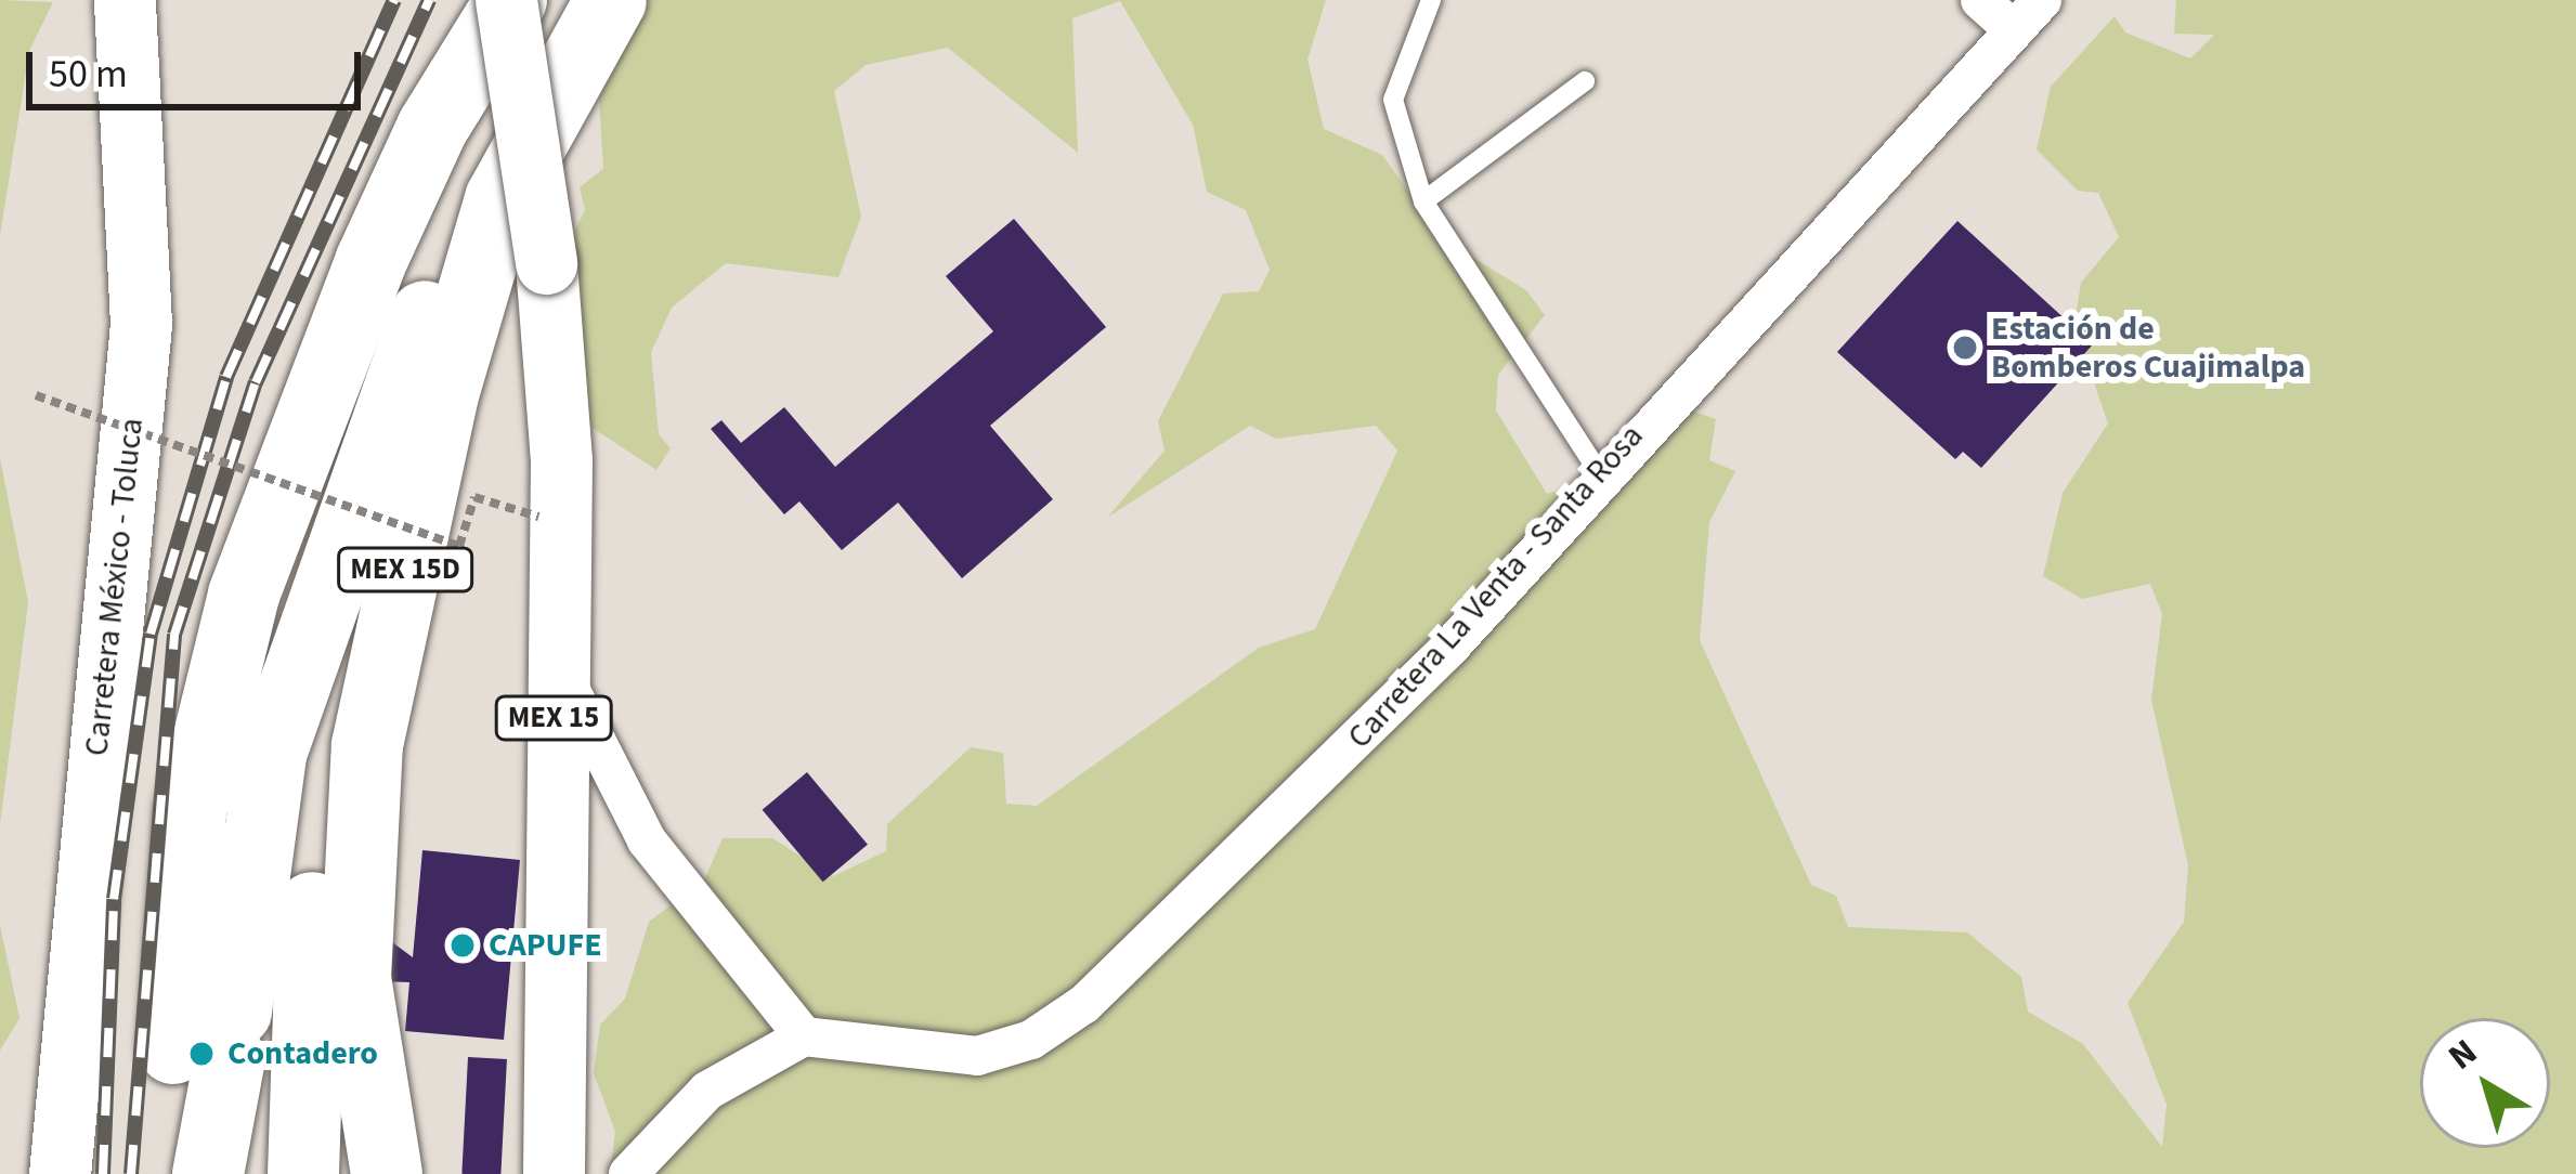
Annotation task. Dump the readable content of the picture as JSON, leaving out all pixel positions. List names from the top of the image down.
{
  "streets": {
    "highway": ["MEX 15D"],
    "main road": ["Carretera México - Toluca", "MEX 15"],
    "street": ["Carretera La Venta - Santa Rosa"]
  },
  "places": ["Estación de Bomberos Cuajimalpa", "CAPUFE", "Contadero"],
  "scale_bar": "50 m",
  "north": "top left"
}
